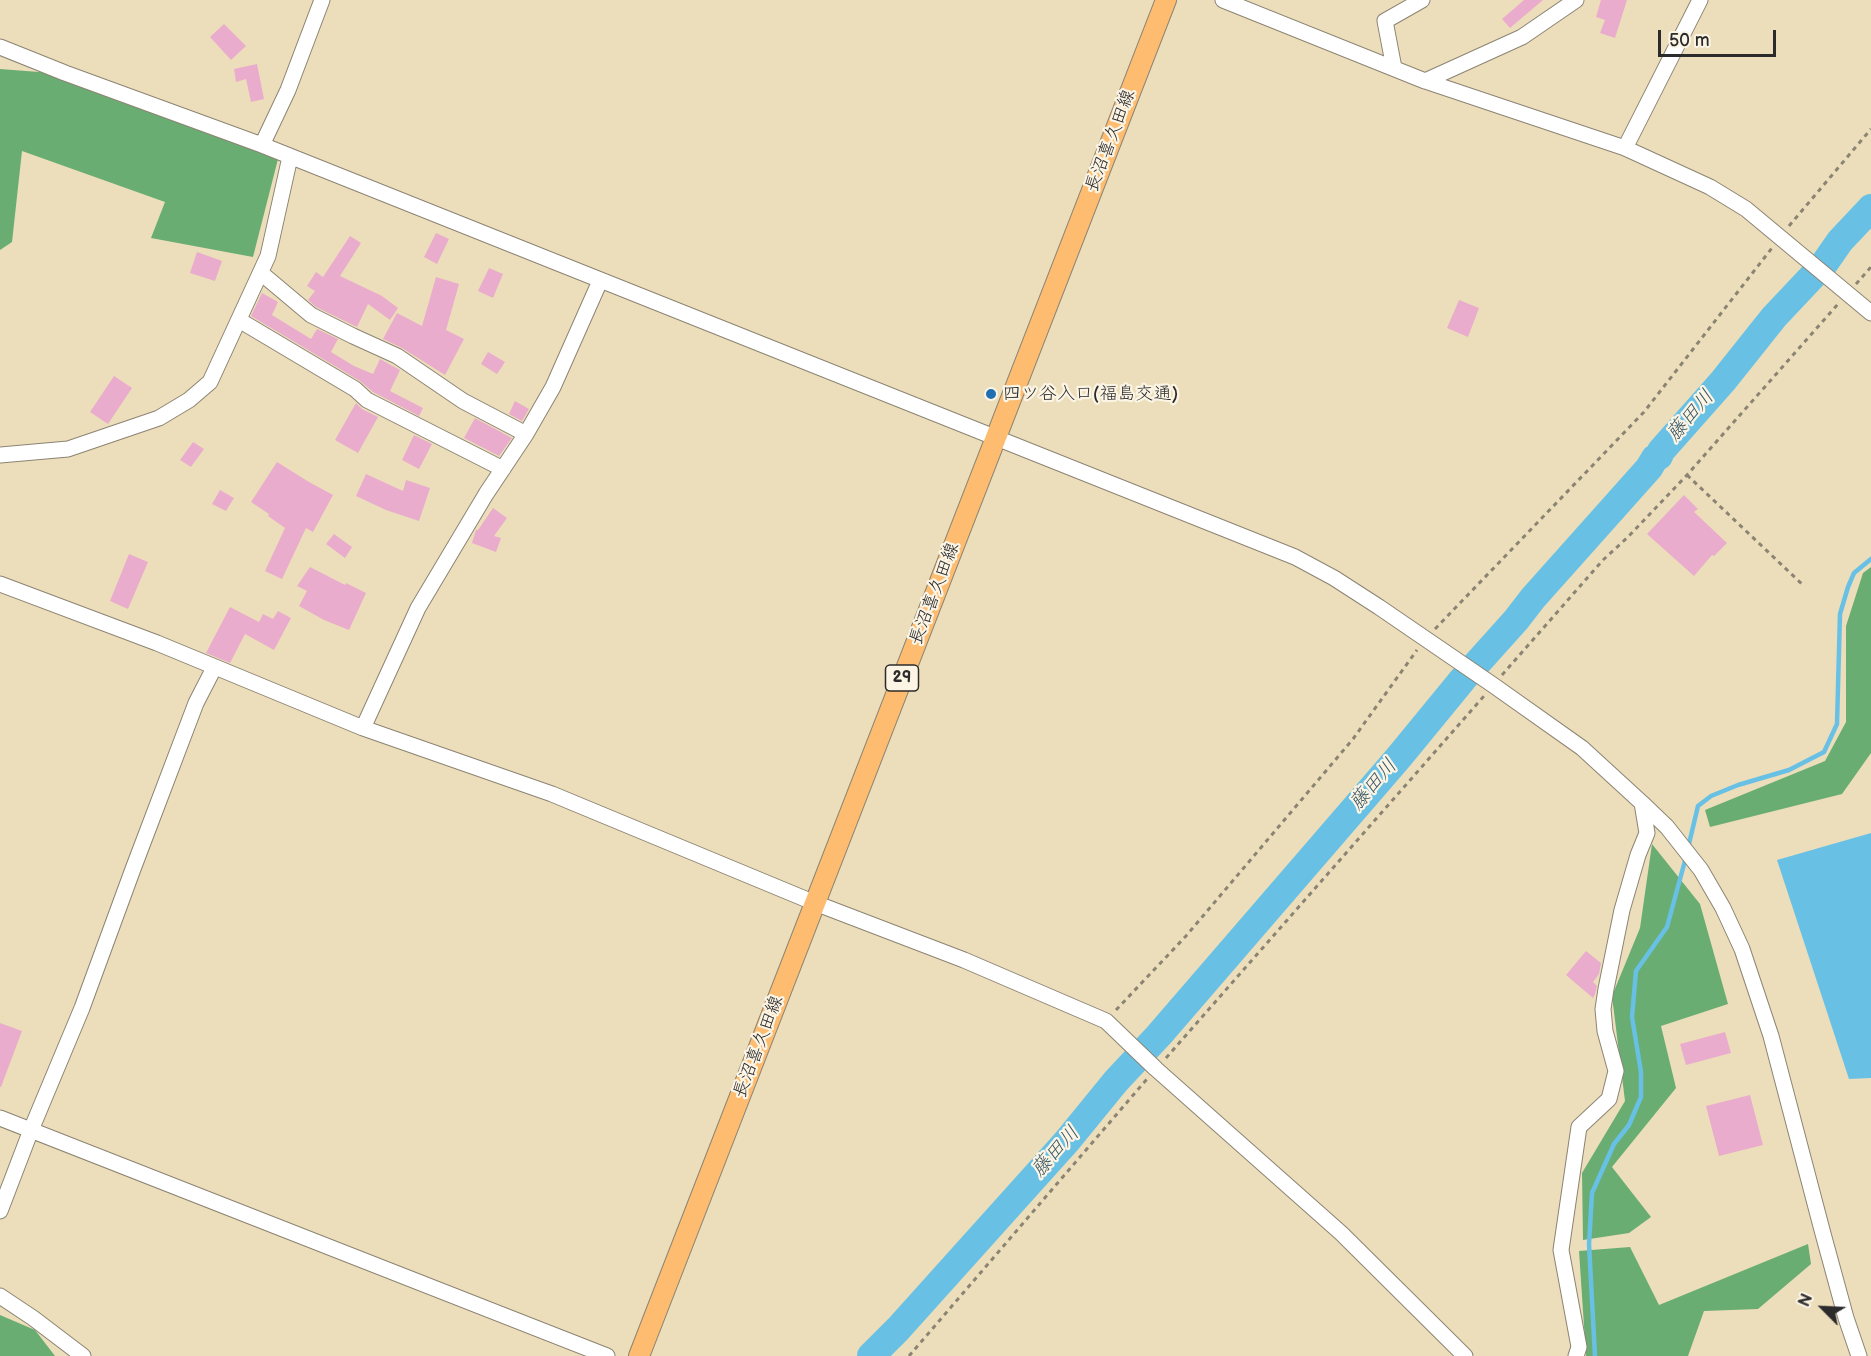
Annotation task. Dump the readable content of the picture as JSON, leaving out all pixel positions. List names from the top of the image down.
{
  "streets": {
    "main road": ["長沼喜久田線", "29"]
  },
  "water": ["藤田川"],
  "places": ["四ツ谷入口(福島交通)"],
  "scale_bar": "50 m",
  "north": "top left"
}
